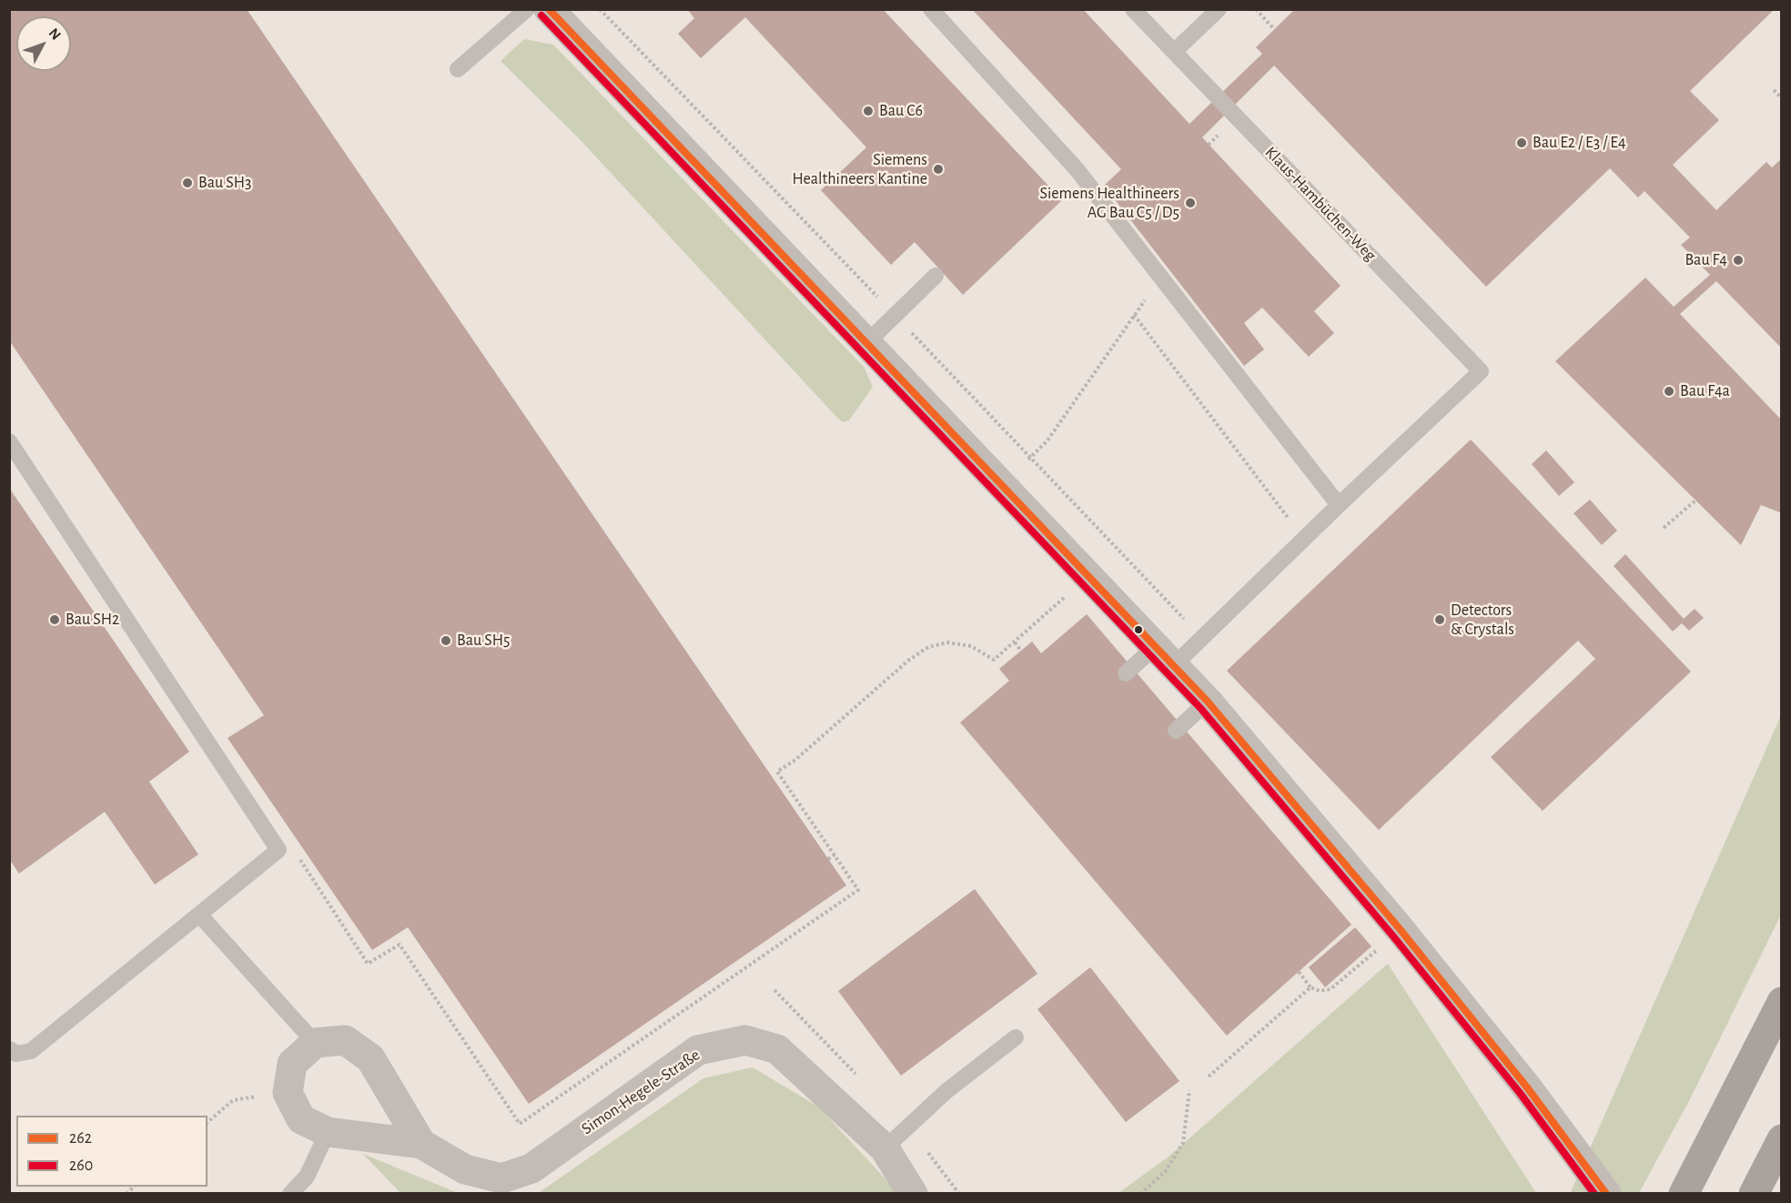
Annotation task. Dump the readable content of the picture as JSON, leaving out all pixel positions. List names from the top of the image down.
{
  "streets": {
    "street": ["Simon-Hegele-Straße"],
    "lane": ["Klaus-Hambüchen-Weg"]
  },
  "places": [
    "Bau C6",
    "Bau E2 / E3 / E4",
    "Siemens Healthineers Kantine",
    "Bau SH3",
    "Siemens Healthineers AG Bau C5 / D5",
    "Bau F4",
    "Bau F4a",
    "Bau SH2",
    "Detectors & Crystals",
    "Bau SH5"
  ],
  "lines": ["transit line 262", "transit line 260"],
  "legend": ["262", "260"],
  "north": "top right"
}
